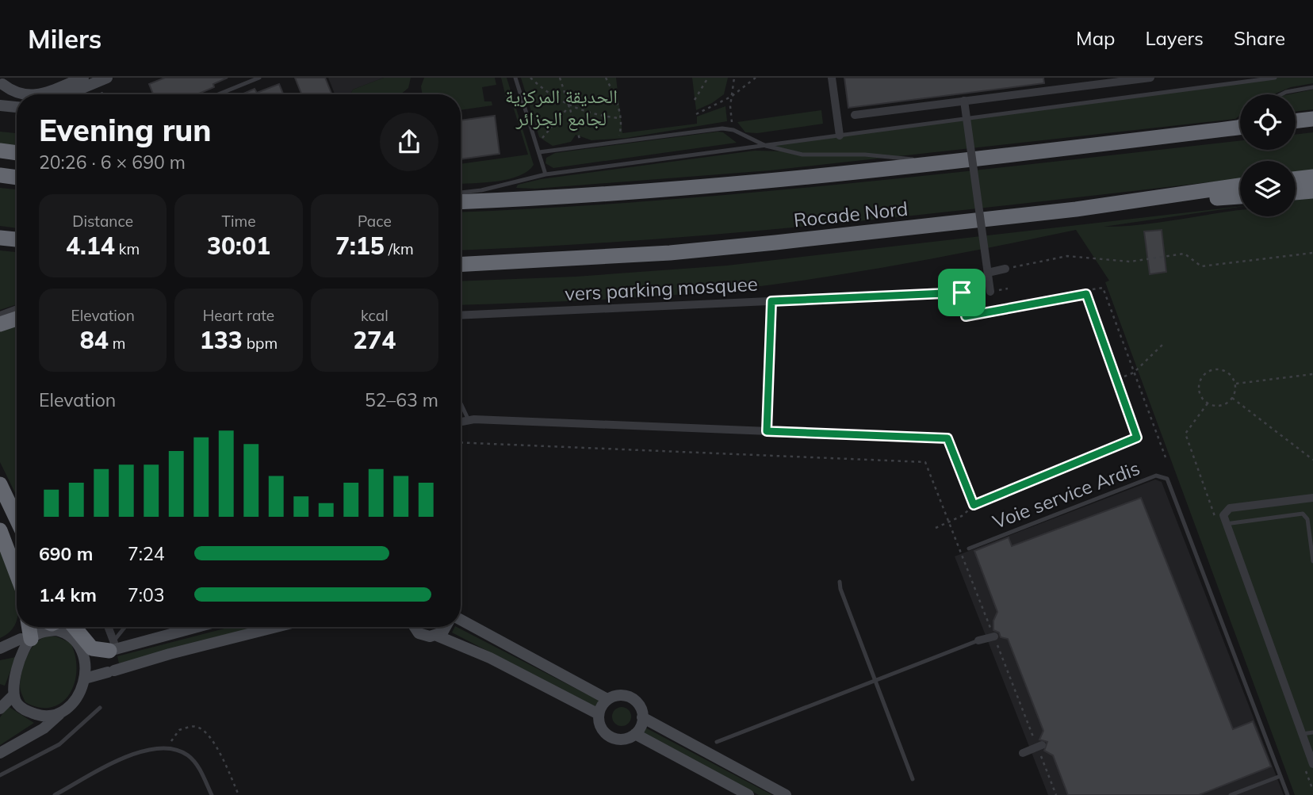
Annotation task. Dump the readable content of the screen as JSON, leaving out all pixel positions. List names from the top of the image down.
{
  "streets": {
    "highway": ["Rocade Nord"],
    "street": ["vers parking mosquee"],
    "lane": ["Voie service Ardis"]
  },
  "parks": ["الحديقة المركزية لجامع الجزائر"],
  "page": {
    "header": "Milers",
    "nav": ["Map", "Layers", "Share"],
    "heading": ["Evening run", "20:26 · 6 × 690 m"],
    "stats": [
      ["Distance", "4.14 km"],
      ["Time", "30:01"],
      ["Pace", "7:15 /km"],
      ["Elevation", "84 m"],
      ["Heart rate", "133 bpm"],
      ["kcal", "274"]
    ],
    "chart": ["Elevation", "52–63 m"],
    "list": [
      {
        "name": "690 m",
        "note": "7:24"
      },
      {
        "name": "1.4 km",
        "note": "7:03"
      }
    ]
  }
}
